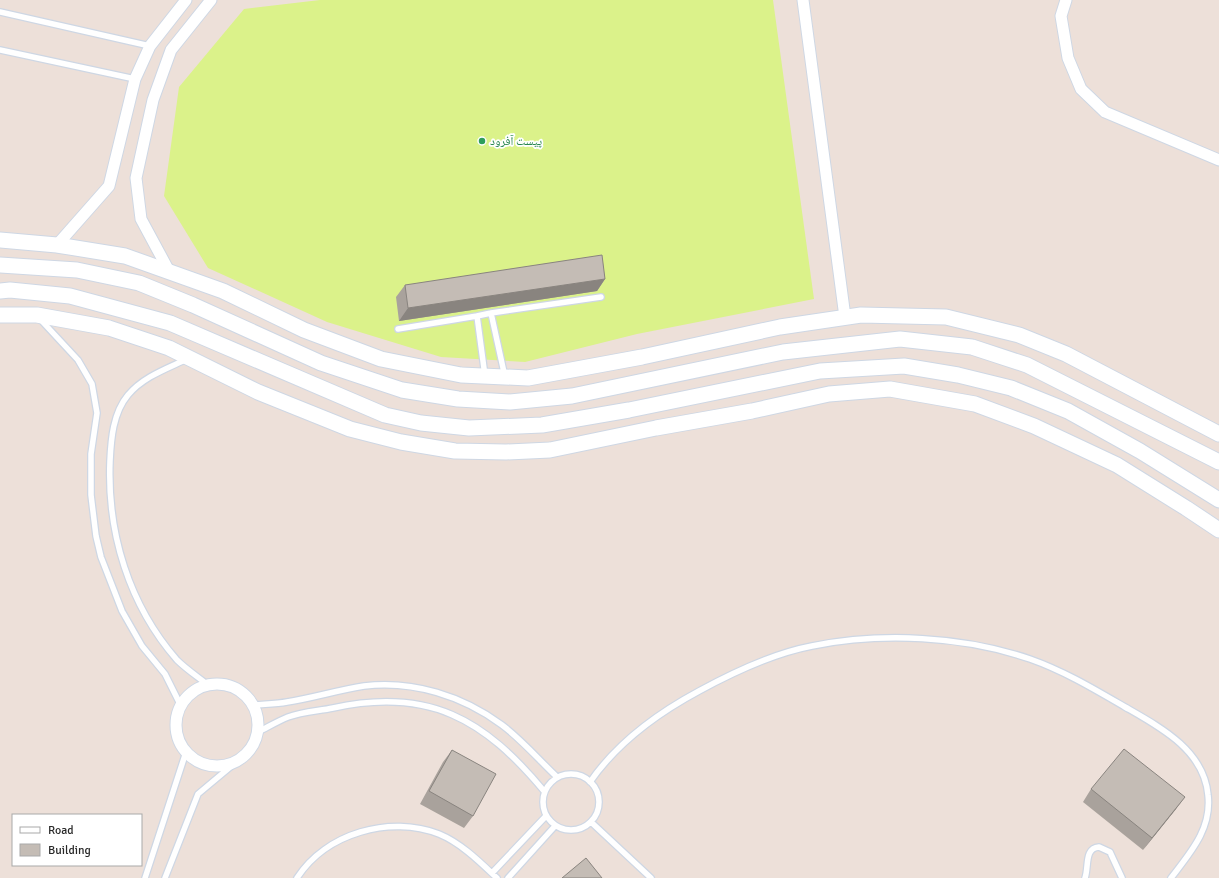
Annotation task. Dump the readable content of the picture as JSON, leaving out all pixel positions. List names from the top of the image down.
{
  "places": ["پیست آفرود"],
  "legend": ["Road", "Building"]
}
